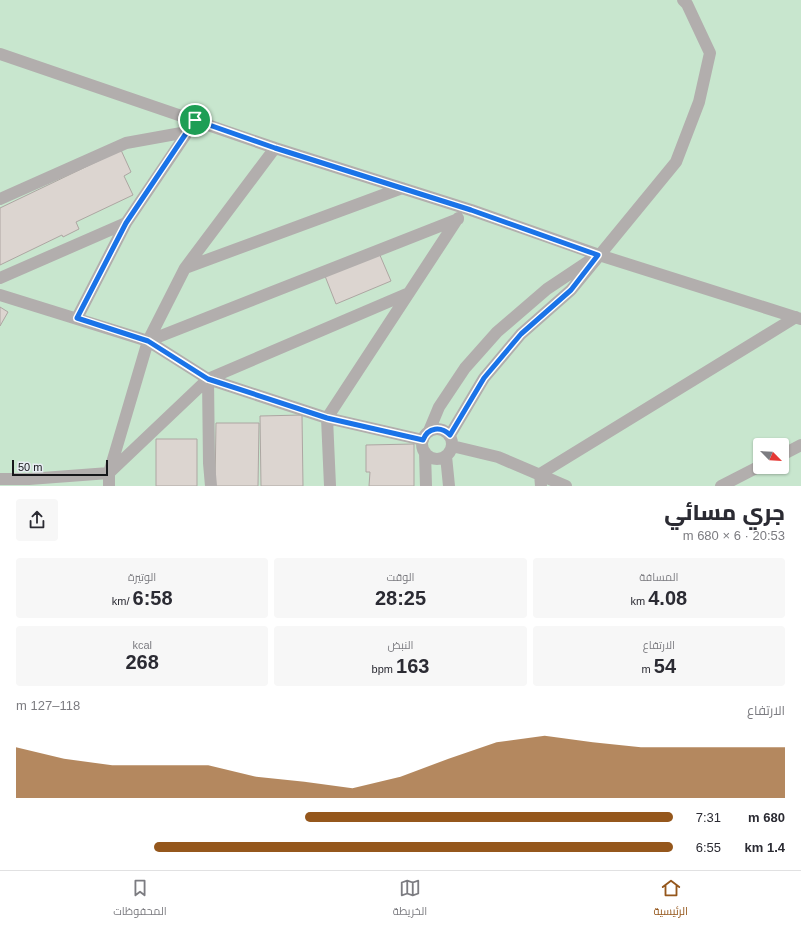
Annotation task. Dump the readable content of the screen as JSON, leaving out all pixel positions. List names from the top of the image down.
{
  "scale_bar": "50 m",
  "north": "bottom right",
  "page": {
    "scale": "50 m",
    "heading": ["جري مسائي", "20:53 · 6 × 680 m"],
    "stats": [
      ["المسافة", "4.08 km"],
      ["الوقت", "28:25"],
      ["الوتيرة", "6:58 /km"],
      ["الارتفاع", "54 m"],
      ["النبض", "163 bpm"],
      ["kcal", "268"]
    ],
    "chart": ["الارتفاع", "118–127 m"],
    "list": [
      {
        "name": "680 m",
        "note": "7:31"
      },
      {
        "name": "1.4 km",
        "note": "6:55"
      }
    ],
    "tabs": ["الرئيسية", "الخريطة", "المحفوظات"]
  }
}
